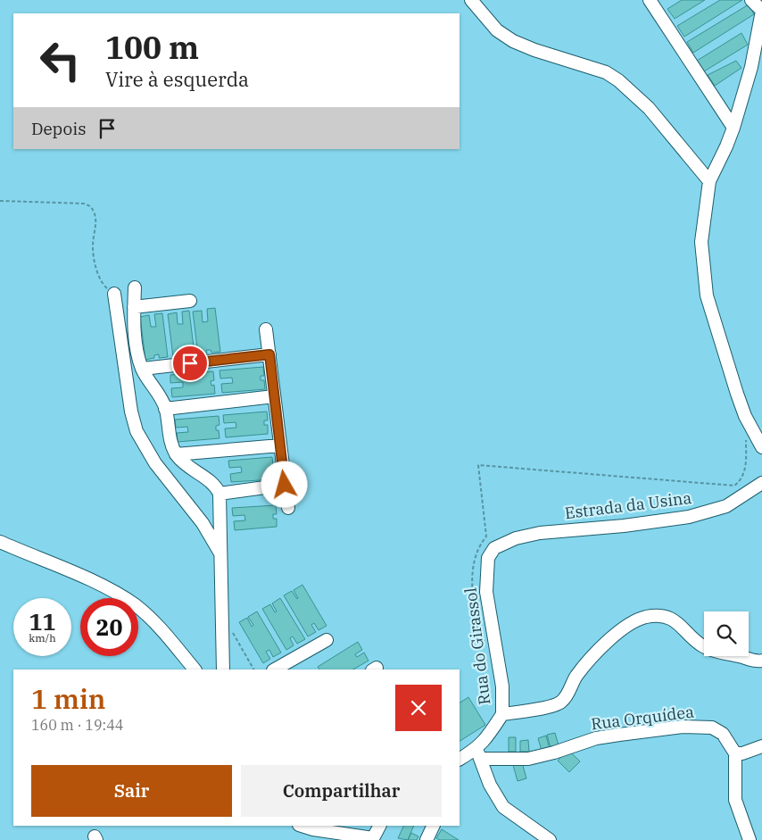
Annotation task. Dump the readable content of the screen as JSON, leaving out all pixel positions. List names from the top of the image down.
{
  "streets": {
    "street": ["Estrada da Usina", "Rua do Girassol", "Rua Orquídea"]
  },
  "crossings": [
    ["Estrada da Usina", "Rua do Girassol"]
  ],
  "page": {
    "turn": ["100 m", "Vire à esquerda"],
    "then": "Depois",
    "speed": "11 km/h",
    "limit": "20",
    "heading": ["1 min", "160 m · 19:44"],
    "buttons": ["Sair", "Compartilhar"]
  }
}
